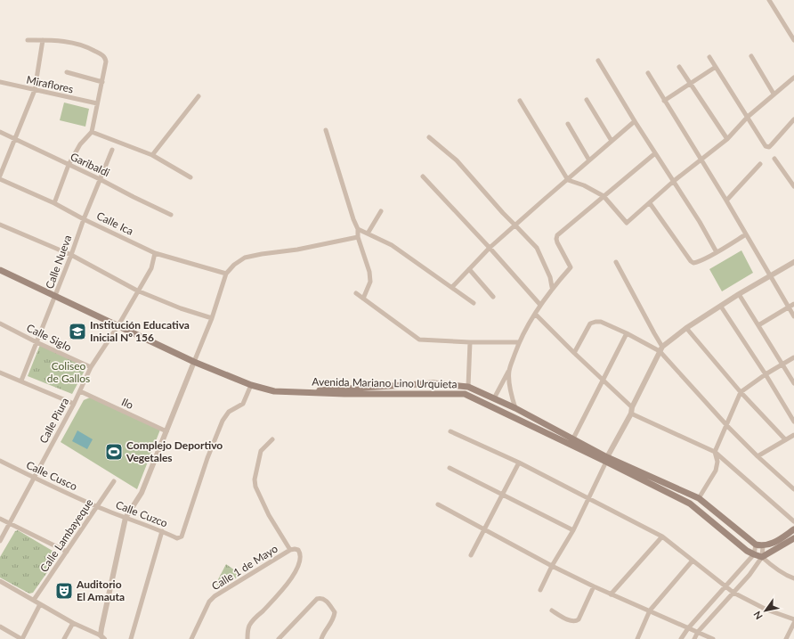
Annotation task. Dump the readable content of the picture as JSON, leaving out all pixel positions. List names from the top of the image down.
{
  "streets": {
    "main road": ["Avenida Mariano Lino Urquieta"],
    "street": [
      "Miraflores",
      "Garibaldi",
      "Calle Ica",
      "Calle Nueva",
      "Calle Siglo",
      "Ilo",
      "Calle Piura",
      "Calle Cusco",
      "Calle Cuzco",
      "Calle Lambayeque",
      "Calle 1 de Mayo"
    ]
  },
  "crossings": [
    ["Garibaldi", "Calle Nueva"],
    ["Calle Ica", "Calle Nueva"],
    ["Calle Ica", "Calle Piura"],
    ["Calle Nueva", "Calle Siglo"],
    ["Calle Siglo", "Calle Piura"],
    ["Ilo", "Calle Piura"],
    ["Calle Piura", "Calle Cusco"],
    ["Calle Cusco", "Calle Cuzco"],
    ["Calle Cusco", "Calle Lambayeque"],
    ["Calle Cuzco", "Calle Lambayeque"]
  ],
  "parks": ["Coliseo de Gallos"],
  "places": {
    "school or university": ["Institución Educativa Inicial Nº 156"],
    "sports": ["Complejo Deportivo Vegetales"],
    "theatre": ["Auditorio El Amauta"]
  },
  "north": "bottom left"
}
